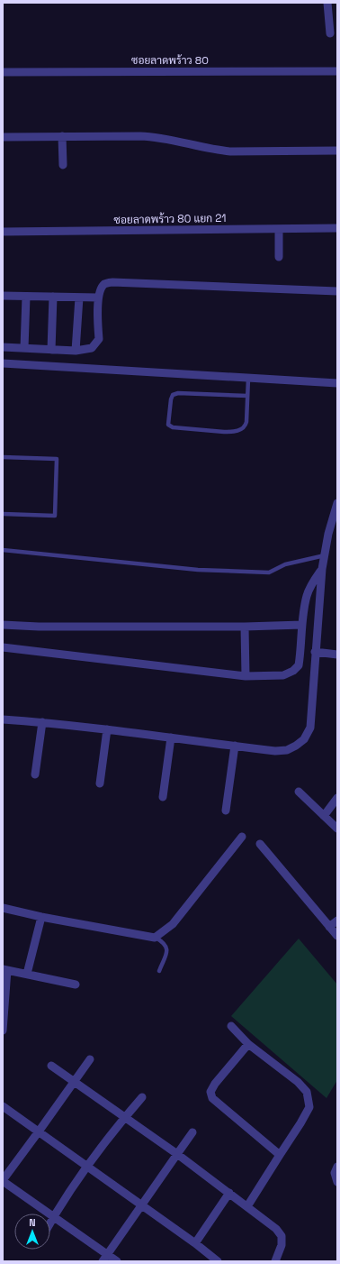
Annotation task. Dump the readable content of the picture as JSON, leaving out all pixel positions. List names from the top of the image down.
{
  "streets": {
    "street": ["ซอยลาดพร้าว 80", "ซอยลาดพร้าว 80 แยก 21"]
  },
  "north": "top"
}
